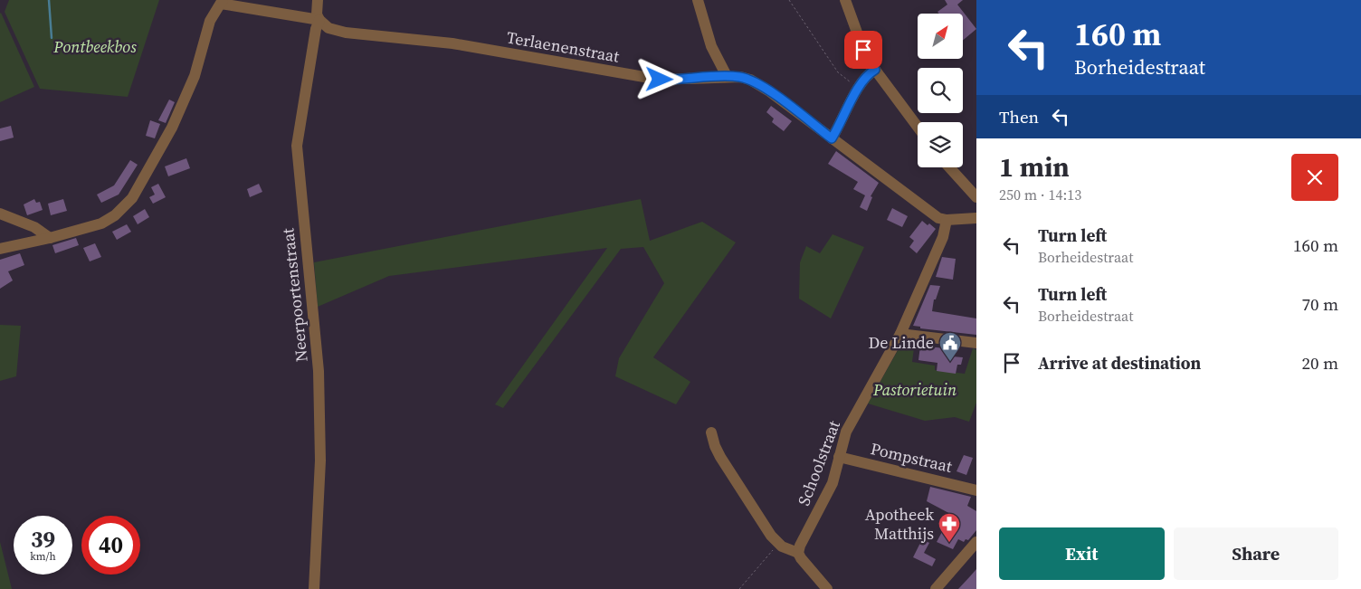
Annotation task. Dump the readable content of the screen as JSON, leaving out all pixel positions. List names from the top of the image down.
{
  "streets": {
    "street": [
      "Terlaenenstraat",
      "Neerpoortenstraat",
      "Pompstraat",
      "Schoolstraat"
    ]
  },
  "crossings": [
    ["Terlaenenstraat", "Neerpoortenstraat"],
    ["Terlaenenstraat", "Schoolstraat"],
    ["Pompstraat", "Schoolstraat"]
  ],
  "parks": ["Pontbeekbos", "Pastorietuin"],
  "places": {
    "public building": ["De Linde"],
    "pharmacy": ["Apotheek Matthijs"]
  },
  "north": "top right",
  "page": {
    "turn": ["160 m", "Borheidestraat"],
    "then": "Then",
    "heading": ["1 min", "250 m · 14:13"],
    "list": [
      {
        "name": "Turn left",
        "note": "Borheidestraat",
        "value": "160 m"
      },
      {
        "name": "Turn left",
        "note": "Borheidestraat",
        "value": "70 m"
      },
      {
        "name": "Arrive at destination",
        "value": "20 m"
      }
    ],
    "speed": "39 km/h",
    "limit": "40",
    "buttons": ["Exit", "Share"]
  }
}
